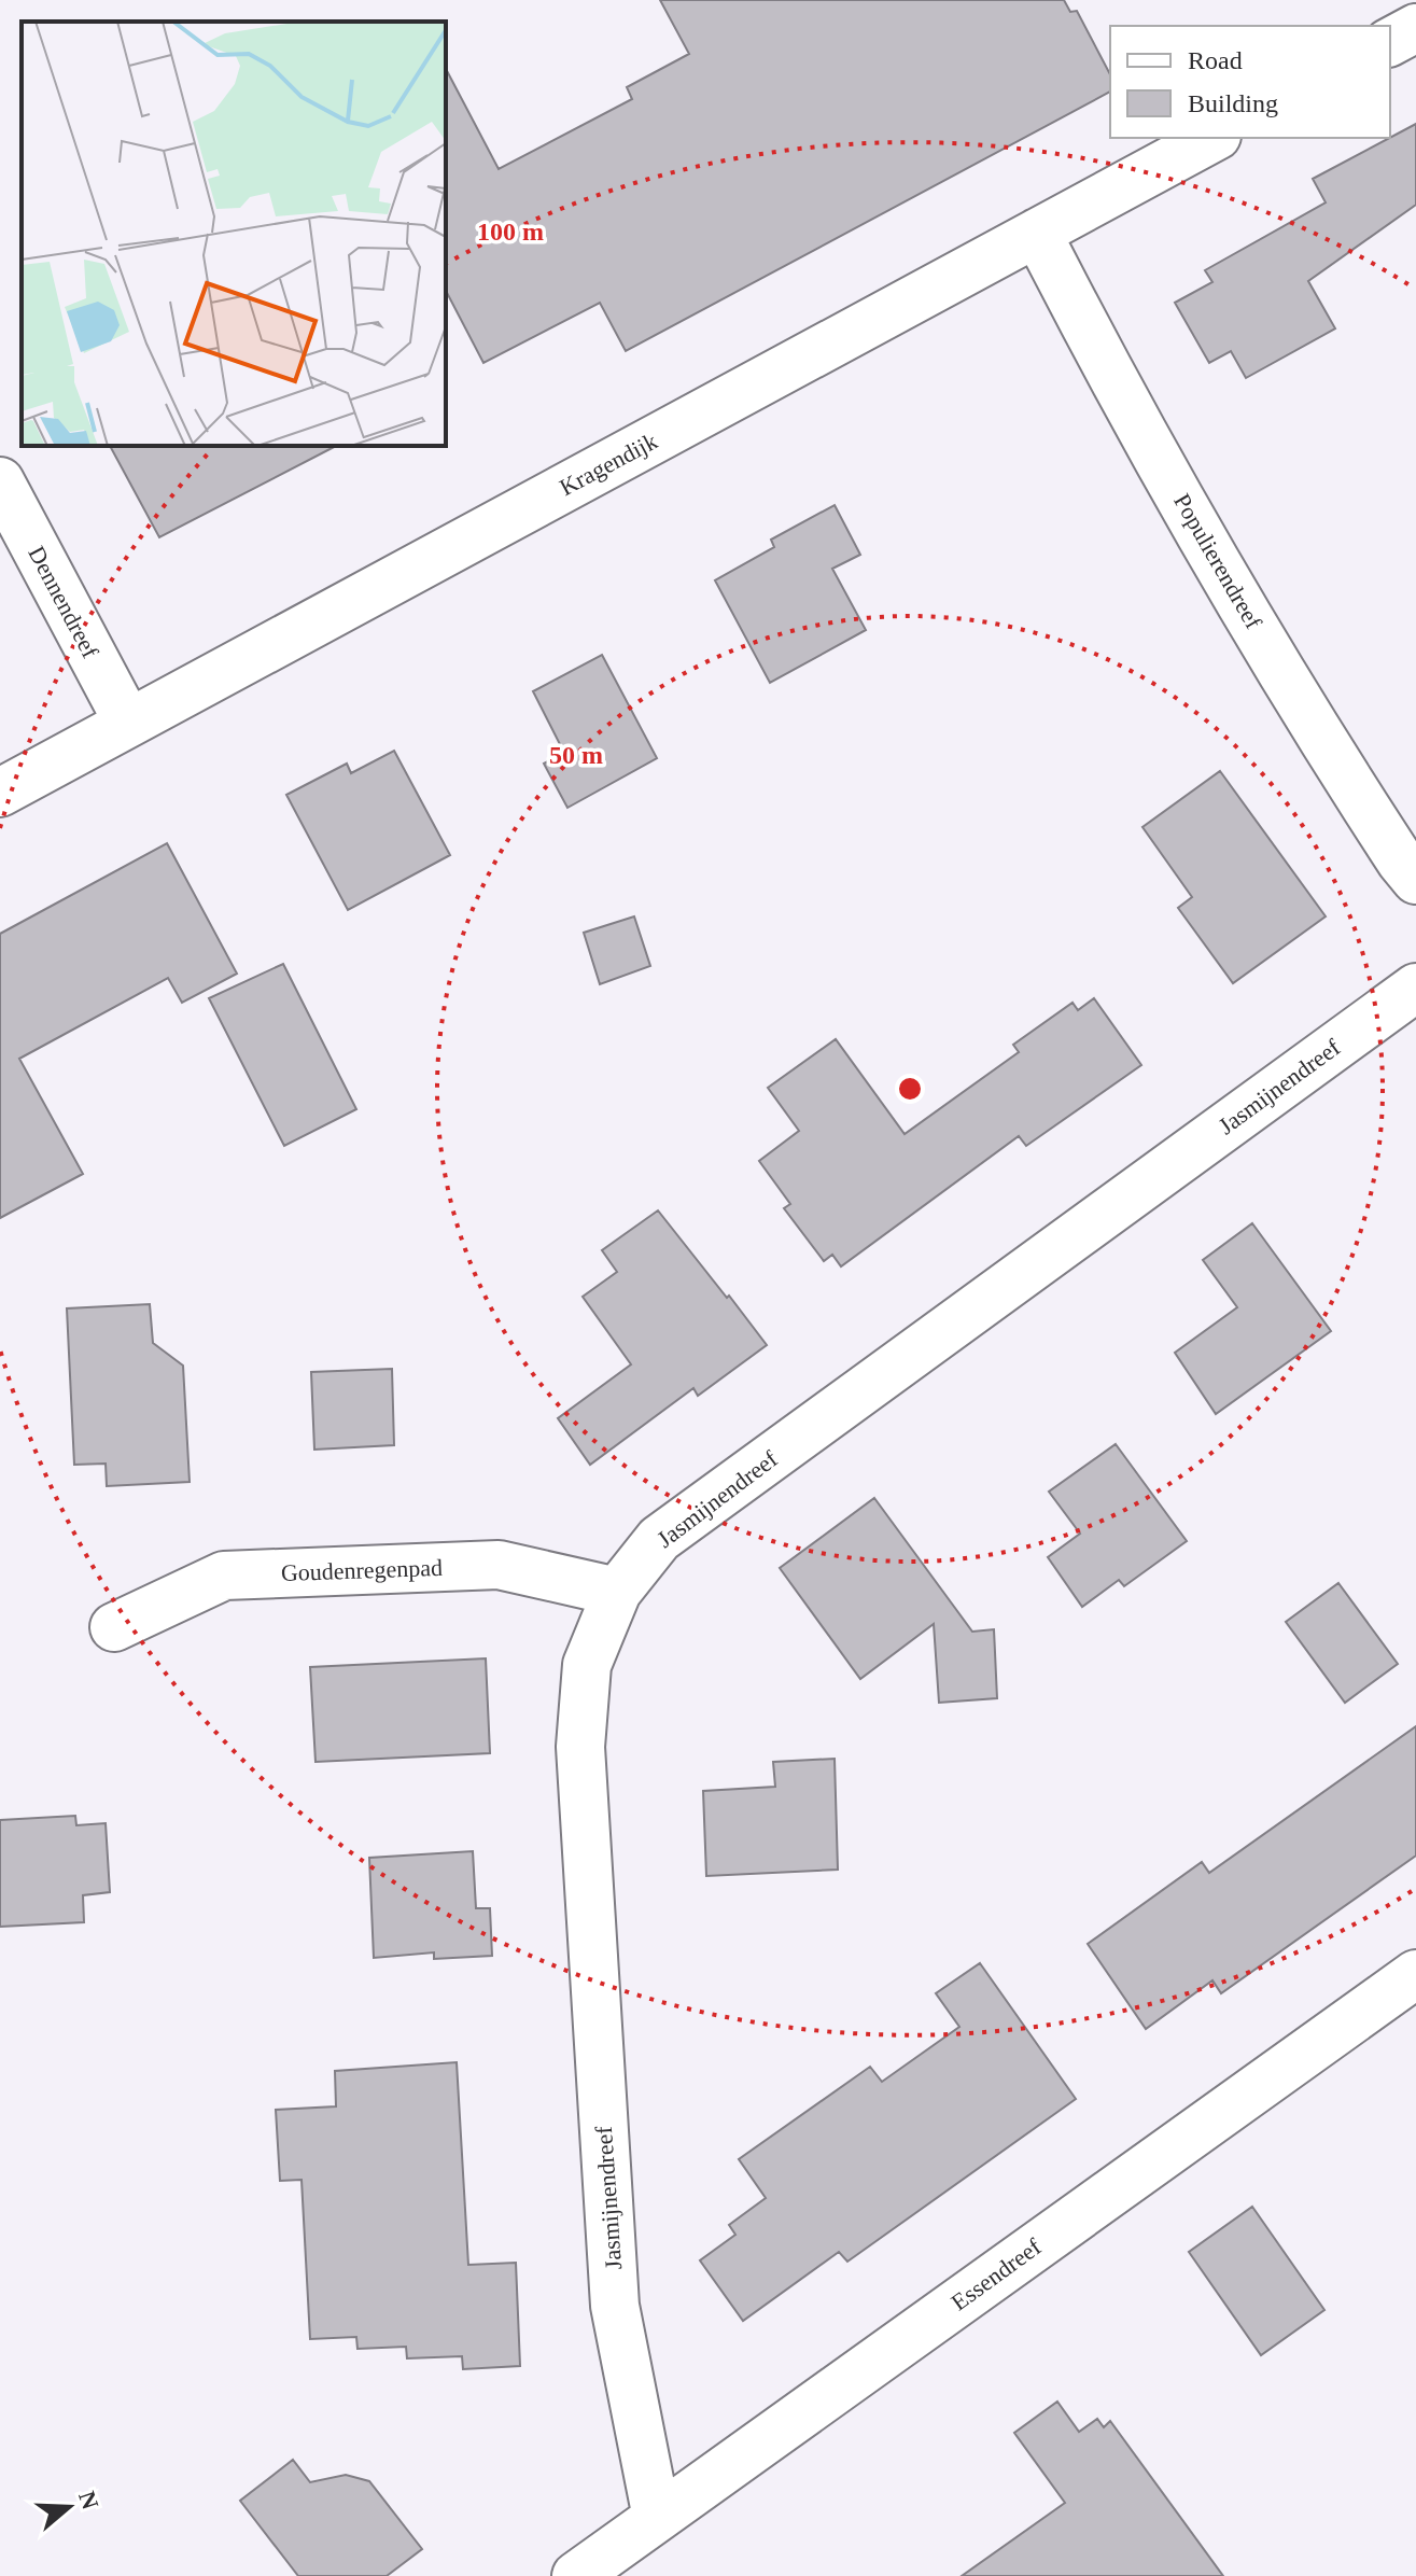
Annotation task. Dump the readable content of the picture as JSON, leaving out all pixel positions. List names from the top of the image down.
{
  "streets": {
    "street": [
      "Kragendijk",
      "Populierendreef",
      "Dennendreef",
      "Jasmijnendreef",
      "Goudenregenpad",
      "Essendreef"
    ]
  },
  "crossings": [
    ["Kragendijk", "Populierendreef"],
    ["Kragendijk", "Dennendreef"],
    ["Jasmijnendreef", "Goudenregenpad"],
    ["Jasmijnendreef", "Essendreef"]
  ],
  "legend": ["Road", "Building"],
  "north": "right",
  "rings": ["100 m", "50 m"]
}
